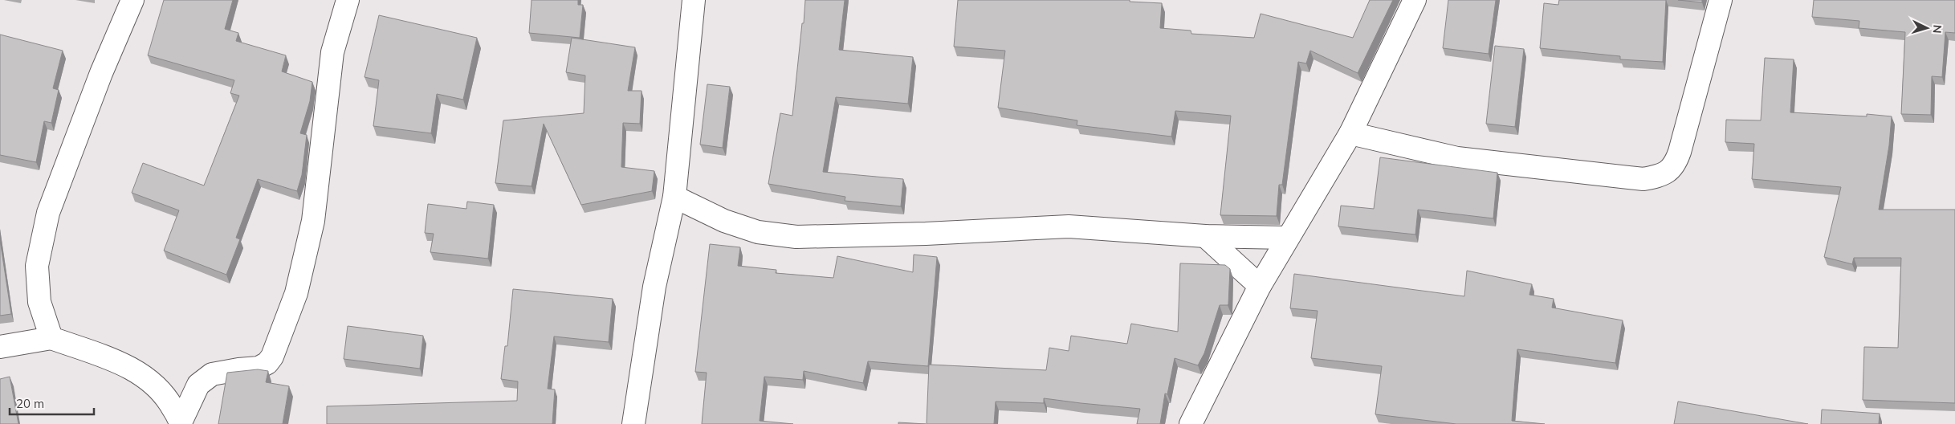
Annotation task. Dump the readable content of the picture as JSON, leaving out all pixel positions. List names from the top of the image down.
{
  "scale_bar": "20 m",
  "north": "right"
}
